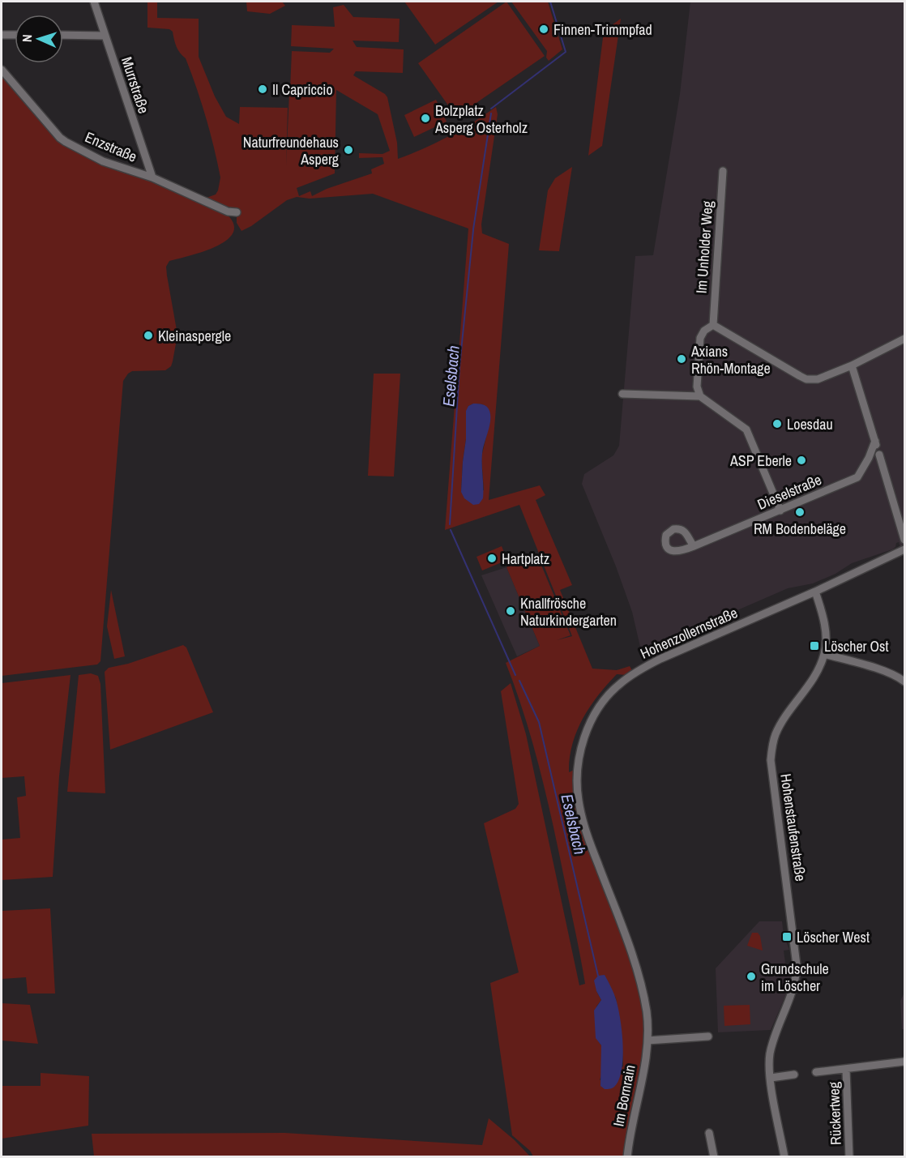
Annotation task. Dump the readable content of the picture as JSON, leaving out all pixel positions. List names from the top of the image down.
{
  "streets": {
    "street": [
      "Murrstraße",
      "Enzstraße",
      "Im Unholder Weg",
      "Dieselstraße",
      "Hohenzollernstraße",
      "Hohenstaufenstraße",
      "Im Bornrain",
      "Rückertweg"
    ]
  },
  "crossings": [
    ["Murrstraße", "Enzstraße"],
    ["Hohenzollernstraße", "Hohenstaufenstraße"],
    ["Hohenzollernstraße", "Im Bornrain"]
  ],
  "water": ["Eselsbach"],
  "places": {
    "other": [
      "Finnen-Trimmpfad",
      "Il Capriccio",
      "Bolzplatz Asperg Osterholz",
      "Naturfreundehaus Asperg",
      "Kleinaspergle",
      "Axians Rhön-Montage",
      "Loesdau",
      "ASP Eberle",
      "RM Bodenbeläge",
      "Hartplatz",
      "Knallfrösche Naturkindergarten",
      "Grundschule im Löscher"
    ],
    "transit": ["Löscher Ost", "Löscher West"]
  },
  "north": "left"
}
